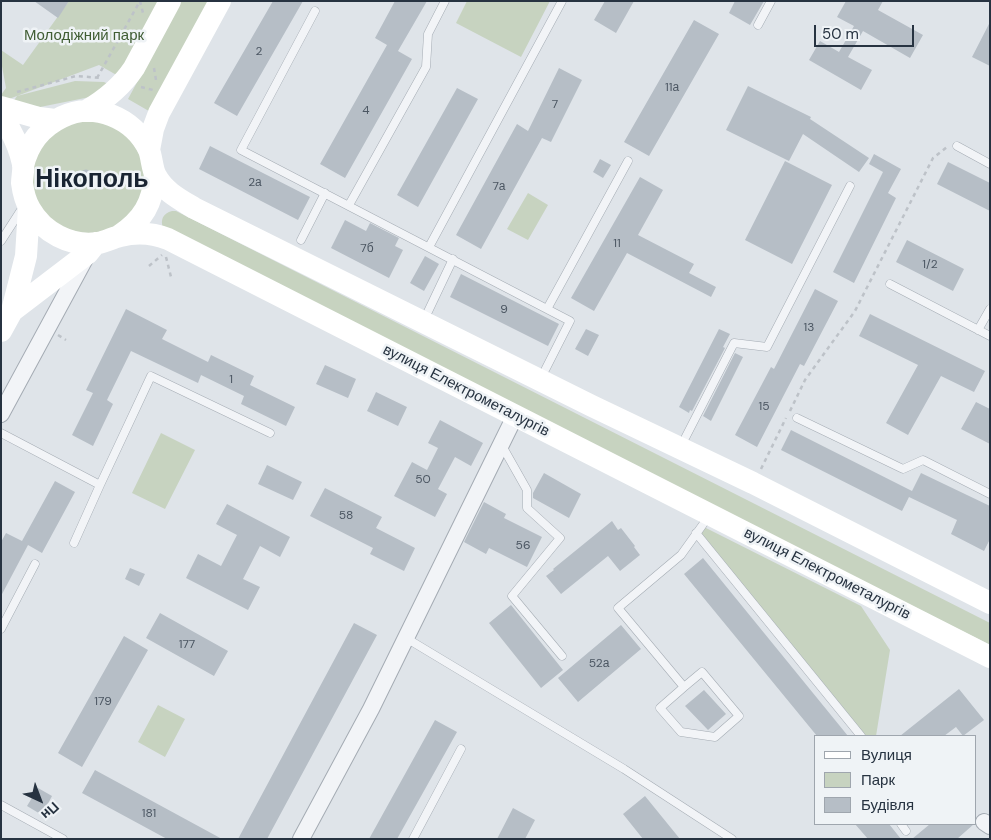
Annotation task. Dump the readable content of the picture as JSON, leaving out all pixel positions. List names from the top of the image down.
{
  "streets": {
    "main road": ["вулиця Електрометалургів"]
  },
  "districts": ["Нікополь"],
  "parks": ["Молодіжний парк"],
  "house_numbers": [
    "2",
    "11а",
    "7",
    "4",
    "2а",
    "7а",
    "11",
    "7б",
    "1/2",
    "9",
    "13",
    "1",
    "15",
    "50",
    "58",
    "56",
    "177",
    "52а",
    "179",
    "181"
  ],
  "legend": ["Вулиця", "Парк", "Будівля"],
  "scale_bar": "50 m",
  "north": "bottom right"
}
